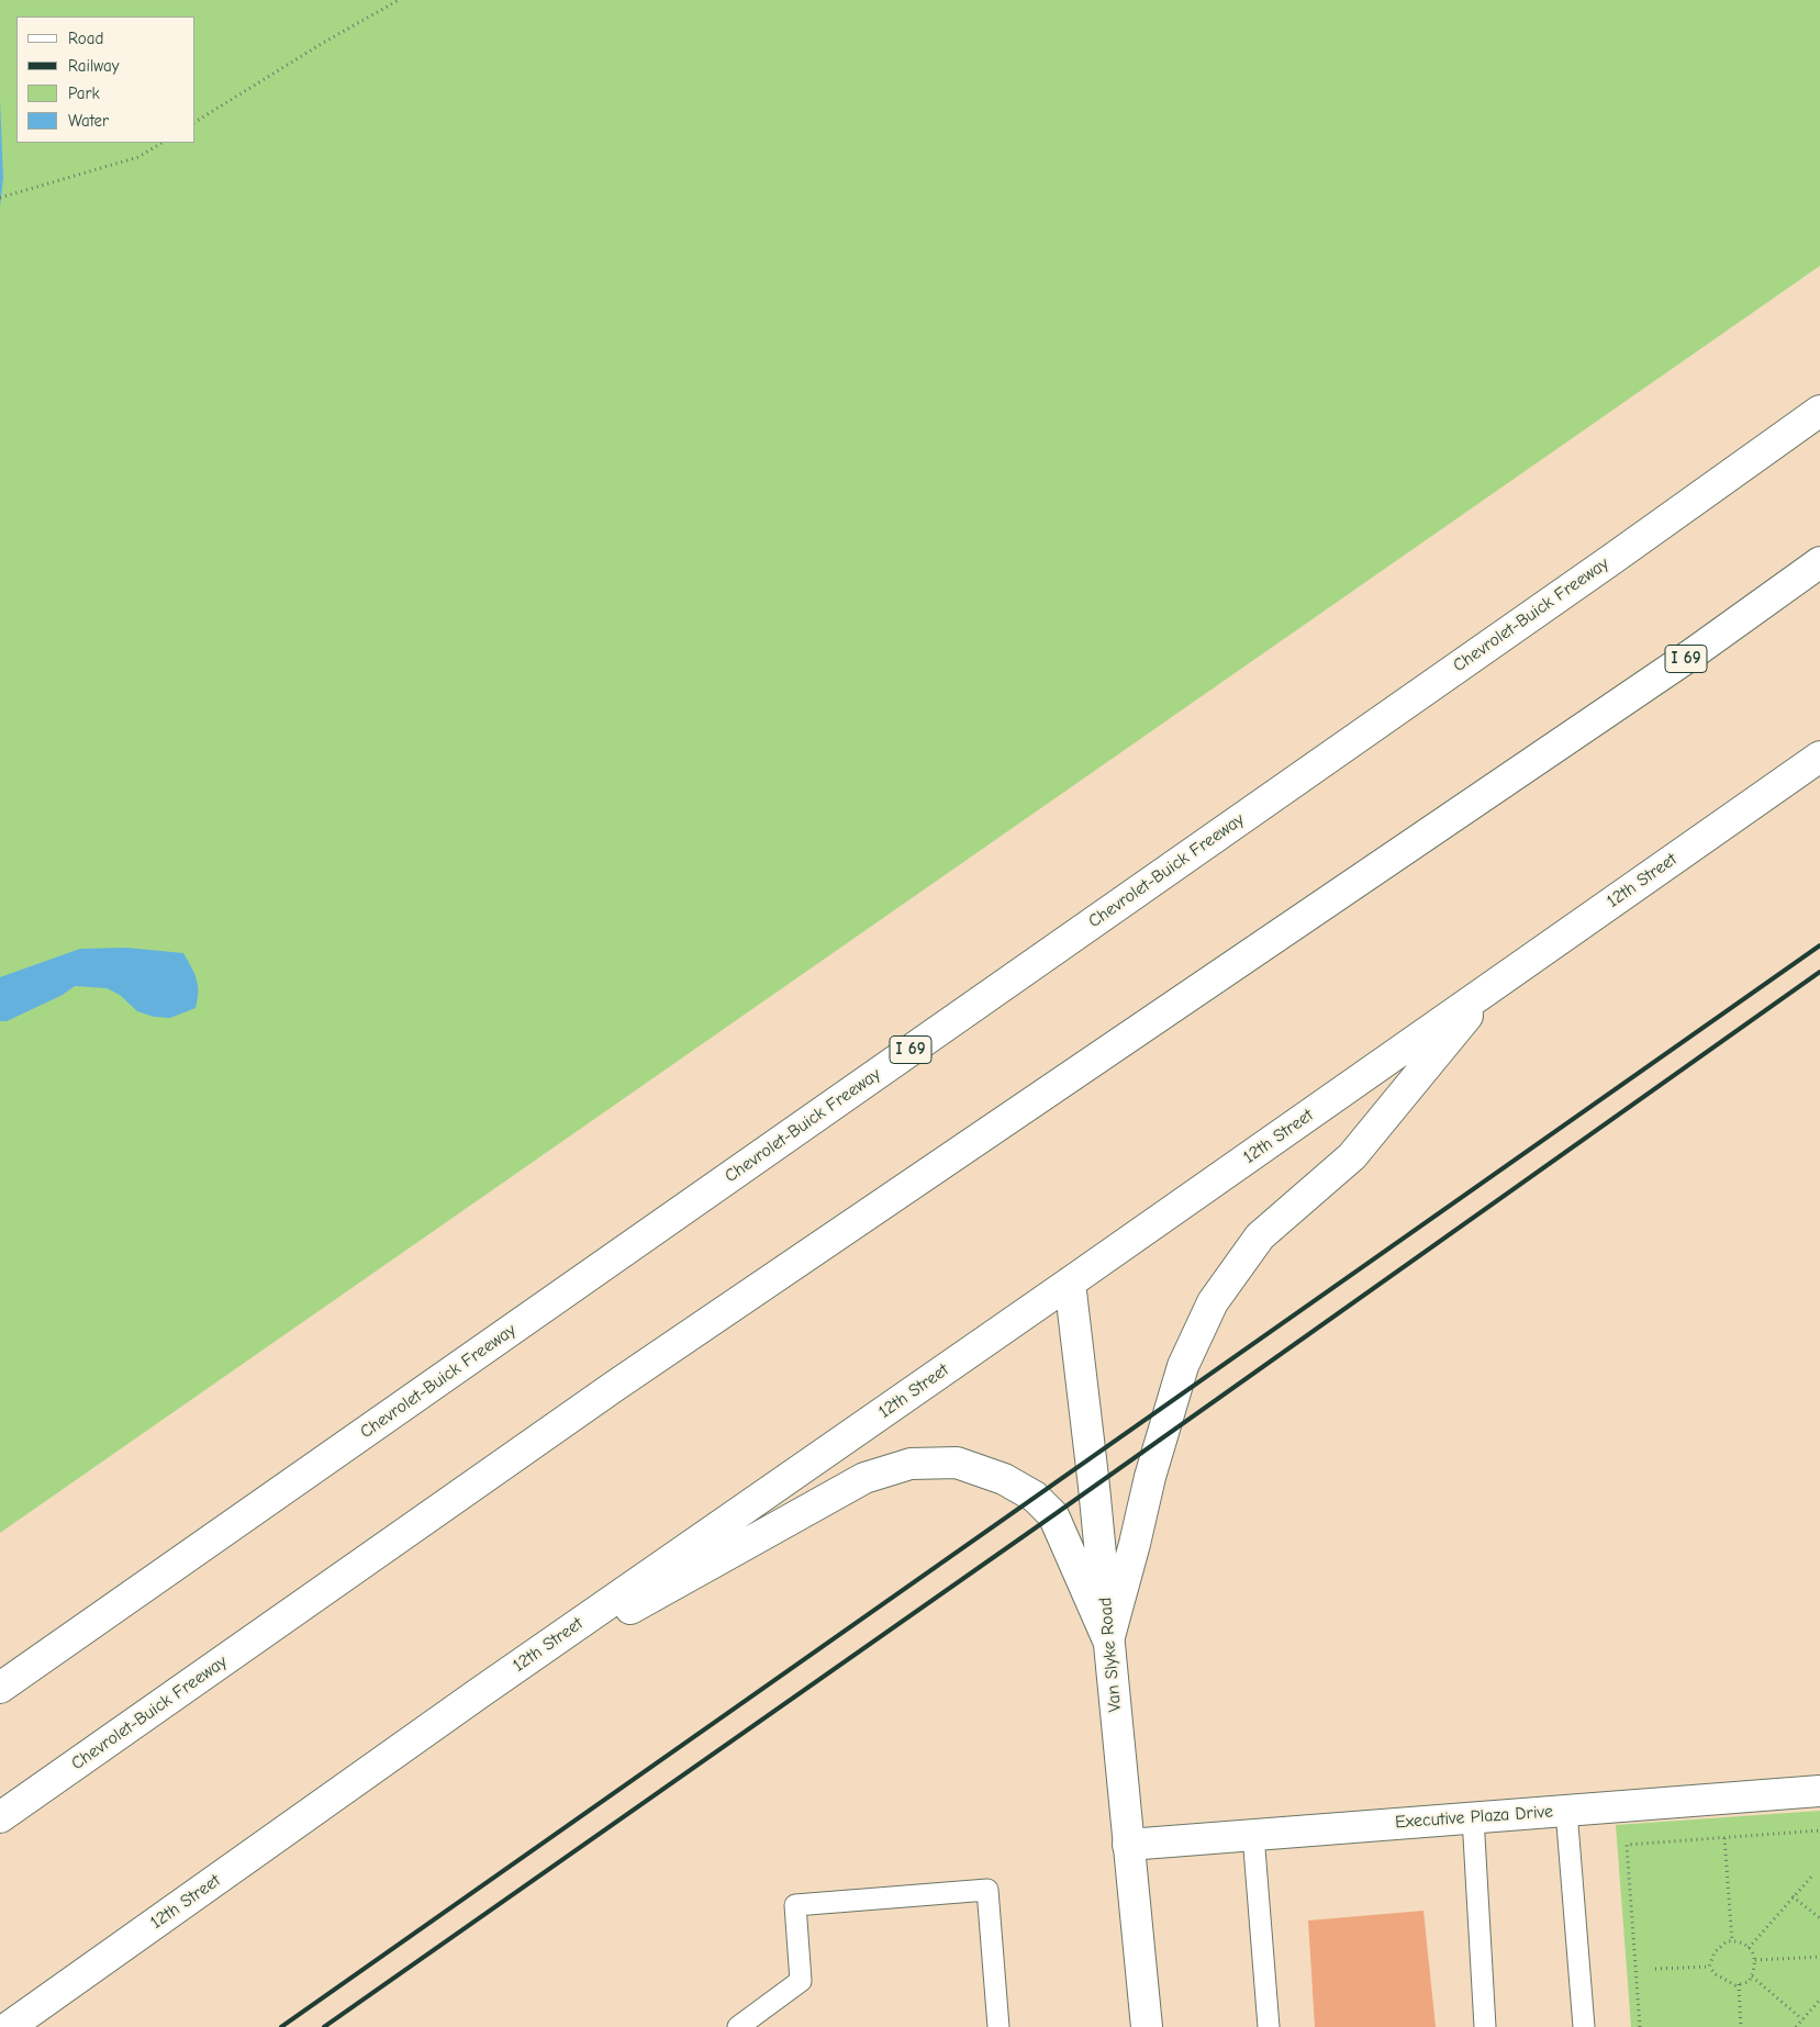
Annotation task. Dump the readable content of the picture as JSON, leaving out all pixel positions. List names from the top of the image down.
{
  "streets": {
    "main road": [
      "Chevrolet-Buick Freeway",
      "I 69",
      "12th Street",
      "Van Slyke Road",
      "Executive Plaza Drive"
    ]
  },
  "crossings": [
    ["12th Street", "Van Slyke Road"],
    ["Van Slyke Road", "Executive Plaza Drive"]
  ],
  "legend": [
    "Road",
    "Railway",
    "Park",
    "Water"
  ]
}
